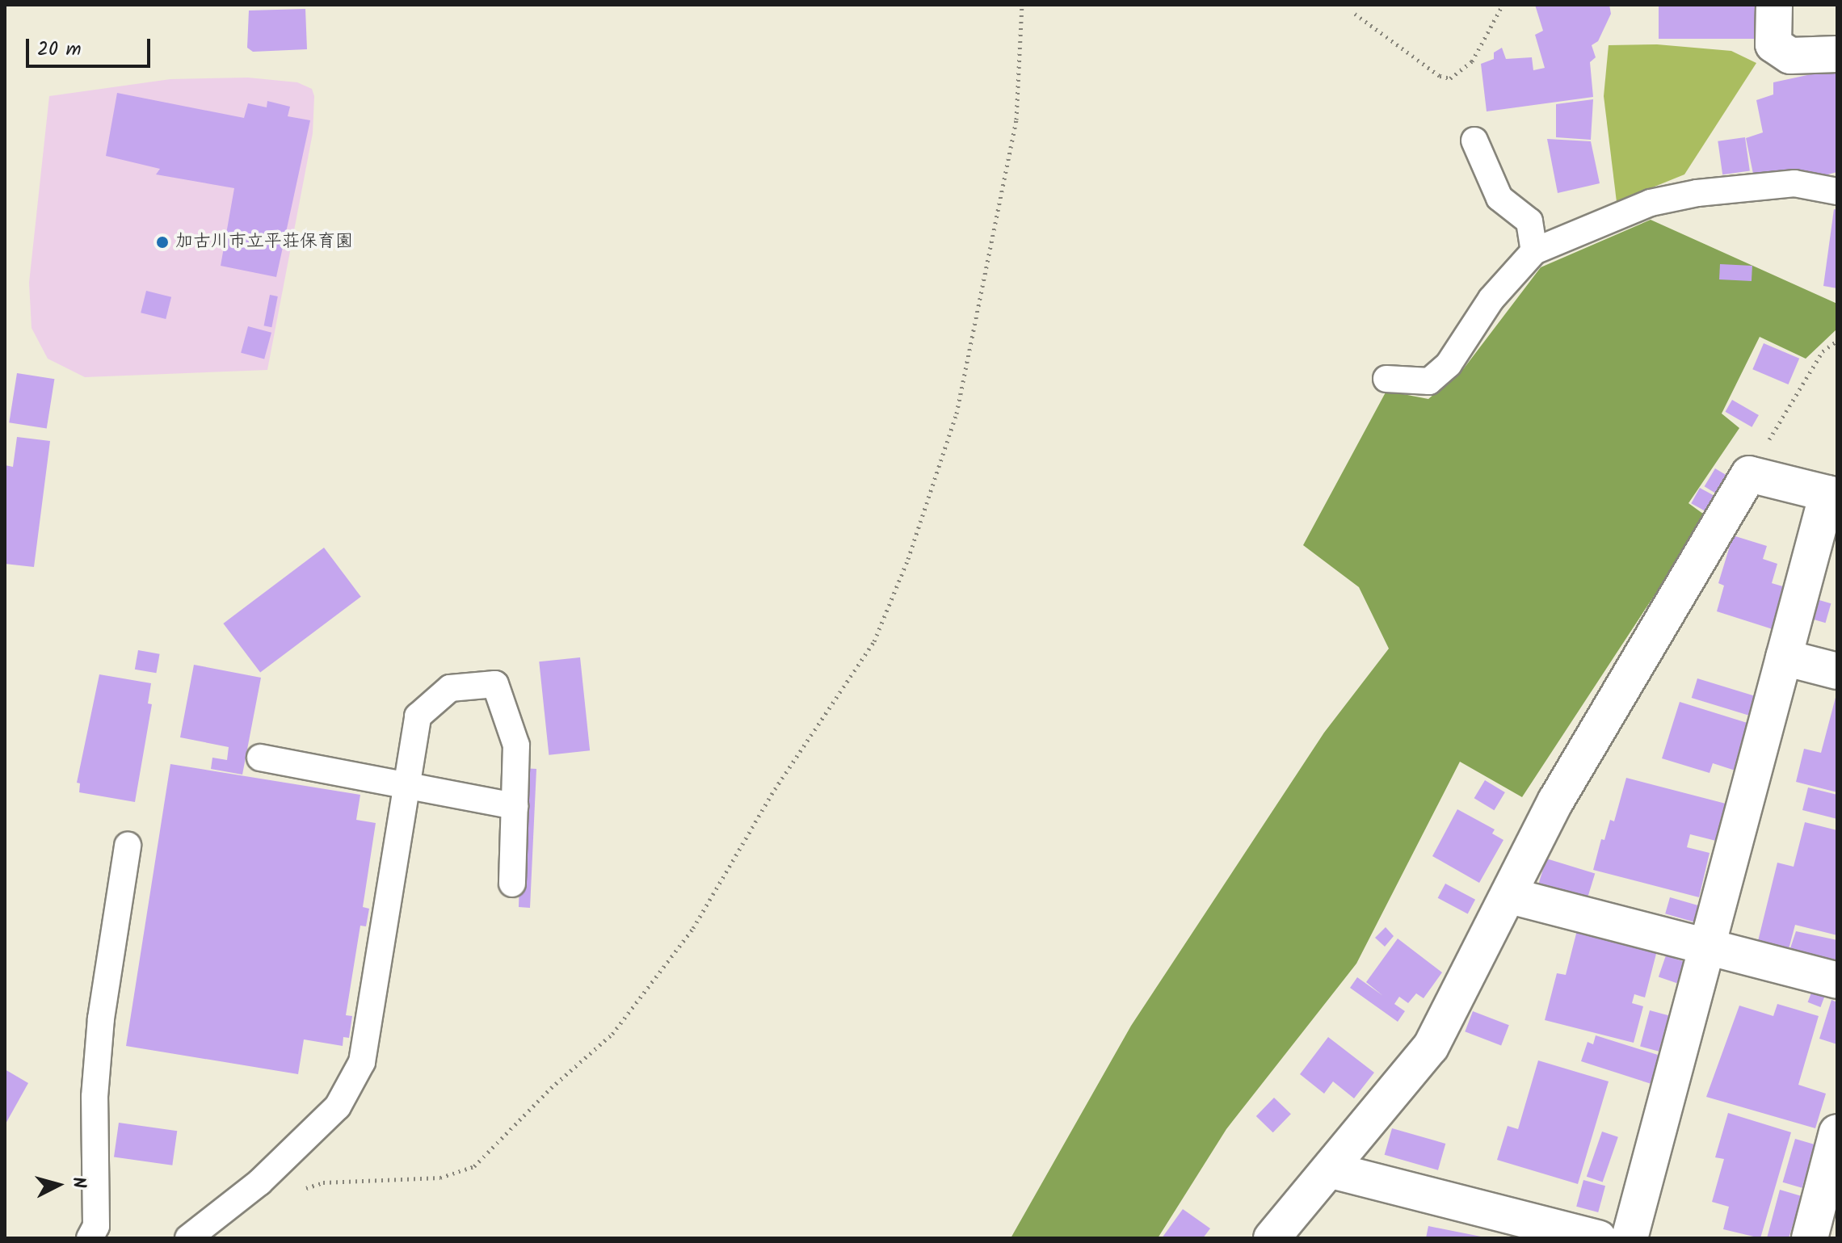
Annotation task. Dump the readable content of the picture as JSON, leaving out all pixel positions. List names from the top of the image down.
{
  "places": ["加古川市立平荘保育園"],
  "scale_bar": "20 m",
  "north": "right"
}
